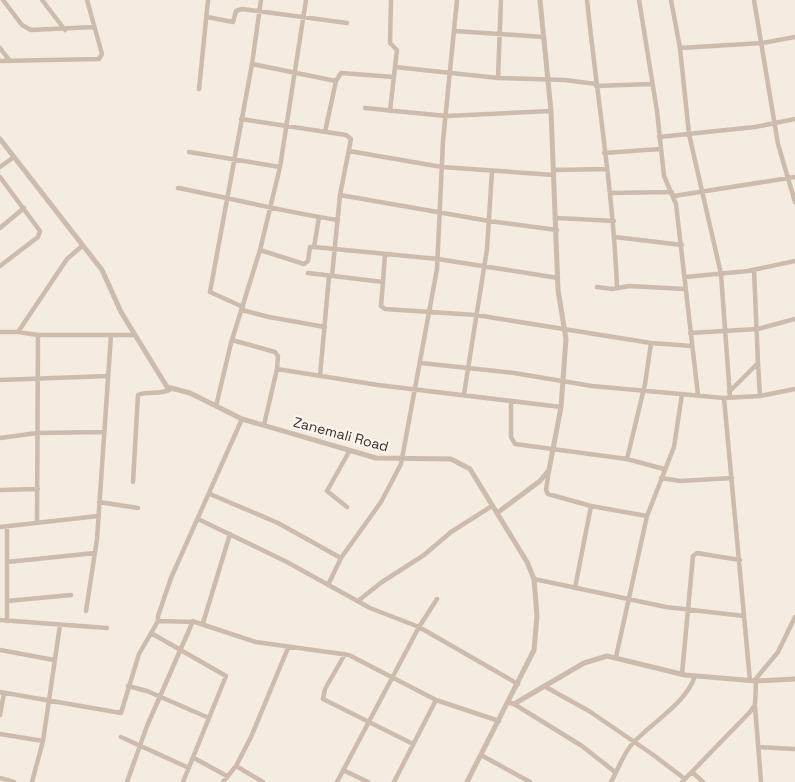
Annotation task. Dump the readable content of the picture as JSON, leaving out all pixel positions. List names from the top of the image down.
{
  "streets": {
    "street": ["Zanemali Road"]
  }
}
